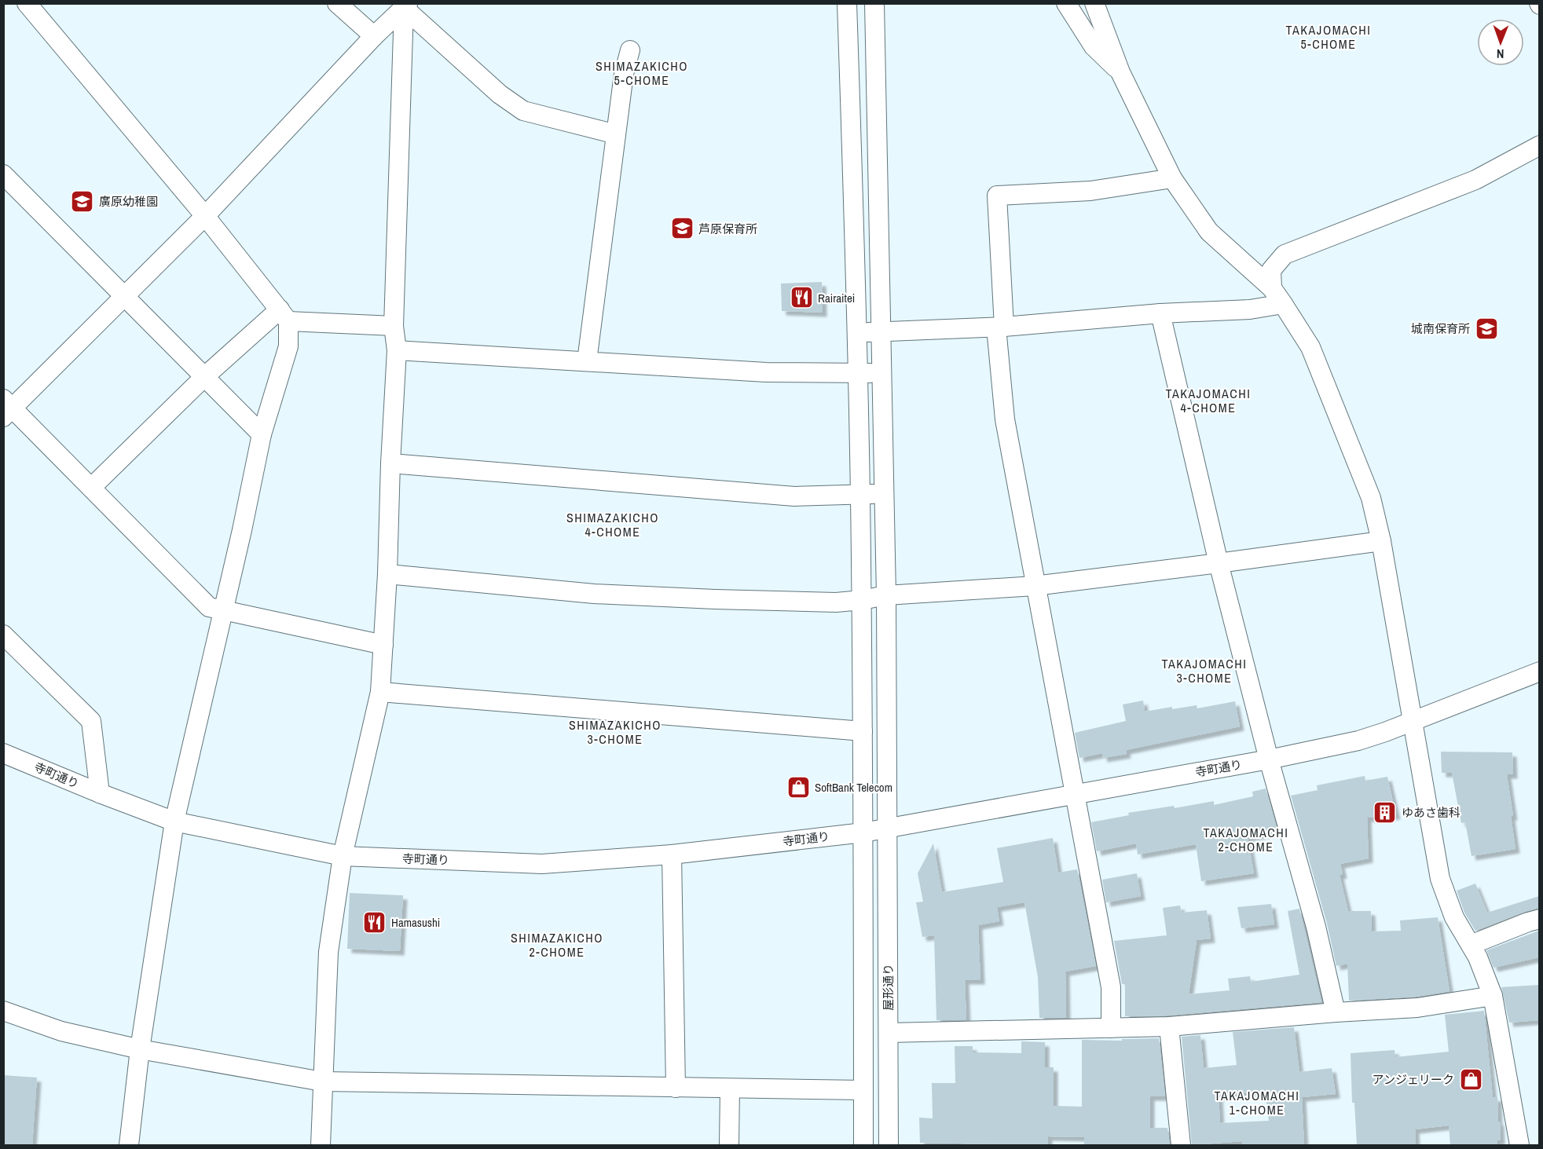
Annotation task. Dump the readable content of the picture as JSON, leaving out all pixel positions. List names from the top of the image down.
{
  "streets": {
    "street": ["寺町通り", "屋形通り"]
  },
  "crossings": [
    ["寺町通り", "屋形通り"]
  ],
  "districts": [
    "TAKAJOMACHI 5-CHOME",
    "SHIMAZAKICHO 5-CHOME",
    "TAKAJOMACHI 4-CHOME",
    "SHIMAZAKICHO 4-CHOME",
    "TAKAJOMACHI 3-CHOME",
    "SHIMAZAKICHO 3-CHOME",
    "TAKAJOMACHI 2-CHOME",
    "SHIMAZAKICHO 2-CHOME",
    "TAKAJOMACHI 1-CHOME"
  ],
  "places": {
    "school or university": ["廣原幼稚園", "芦原保育所", "城南保育所"],
    "restaurant": ["Rairaitei", "Hamasushi"],
    "shop": ["SoftBank Telecom", "アンジェリーク"],
    "building": ["ゆあさ歯科"]
  },
  "north": "bottom"
}
